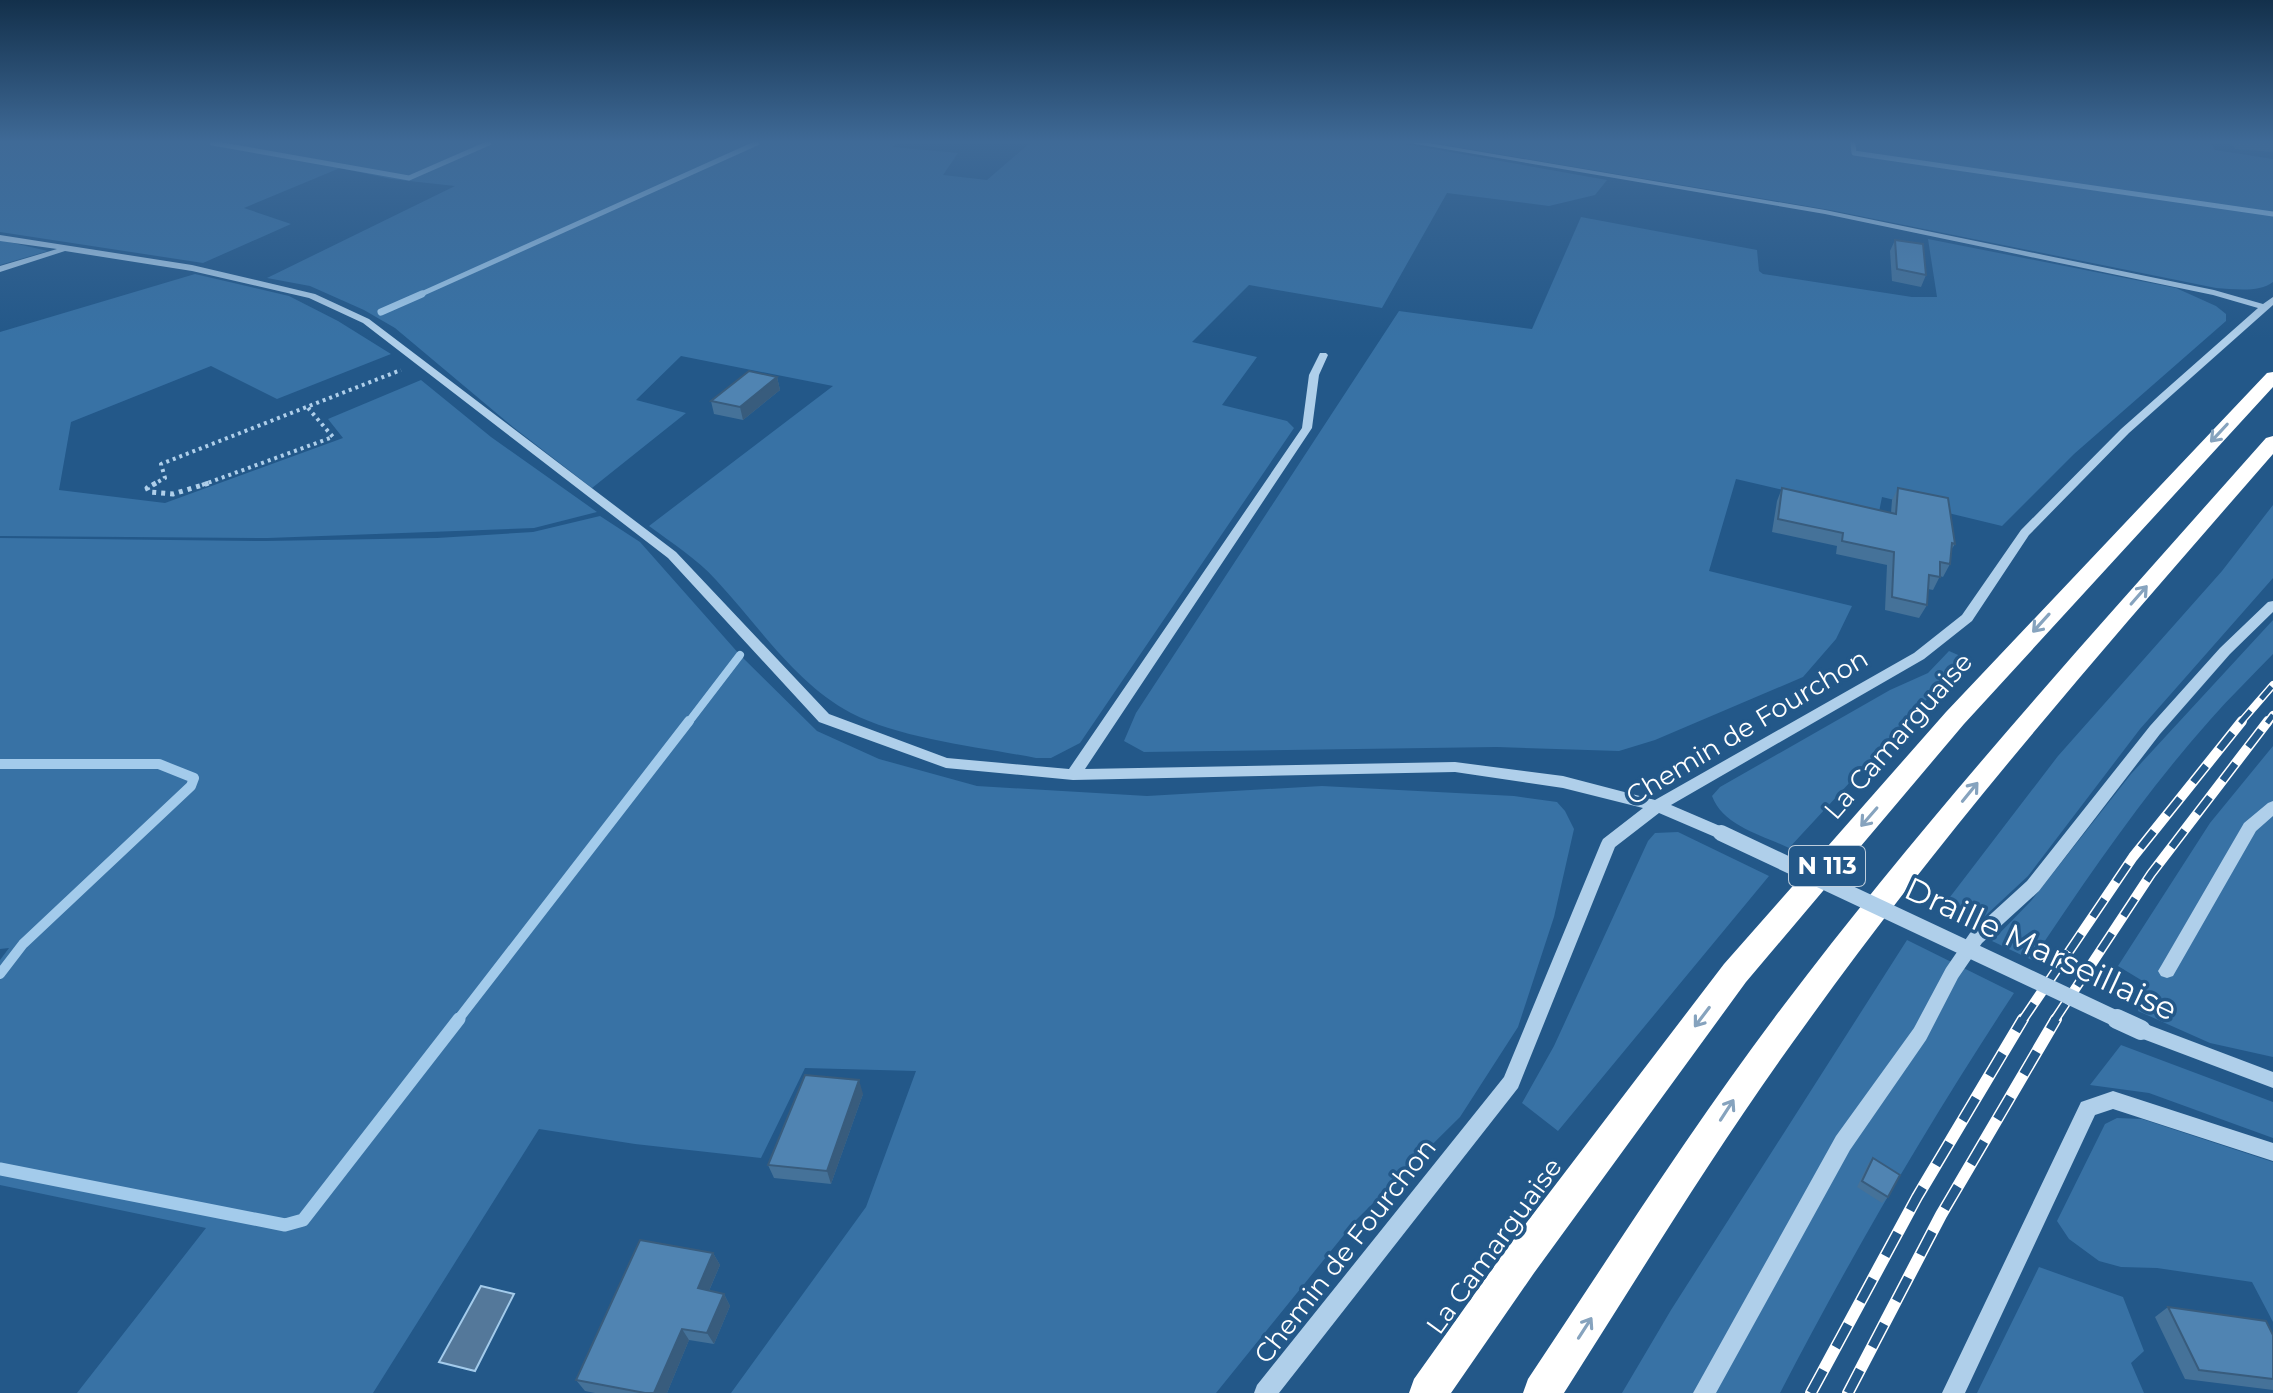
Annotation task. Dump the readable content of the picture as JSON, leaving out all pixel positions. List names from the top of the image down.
{
  "streets": {
    "highway": ["La Camarguaise", "N 113"],
    "street": ["Chemin de Fourchon", "Draille Marseillaise"]
  },
  "crossings": [
    ["Chemin de Fourchon", "Draille Marseillaise"]
  ]
}
